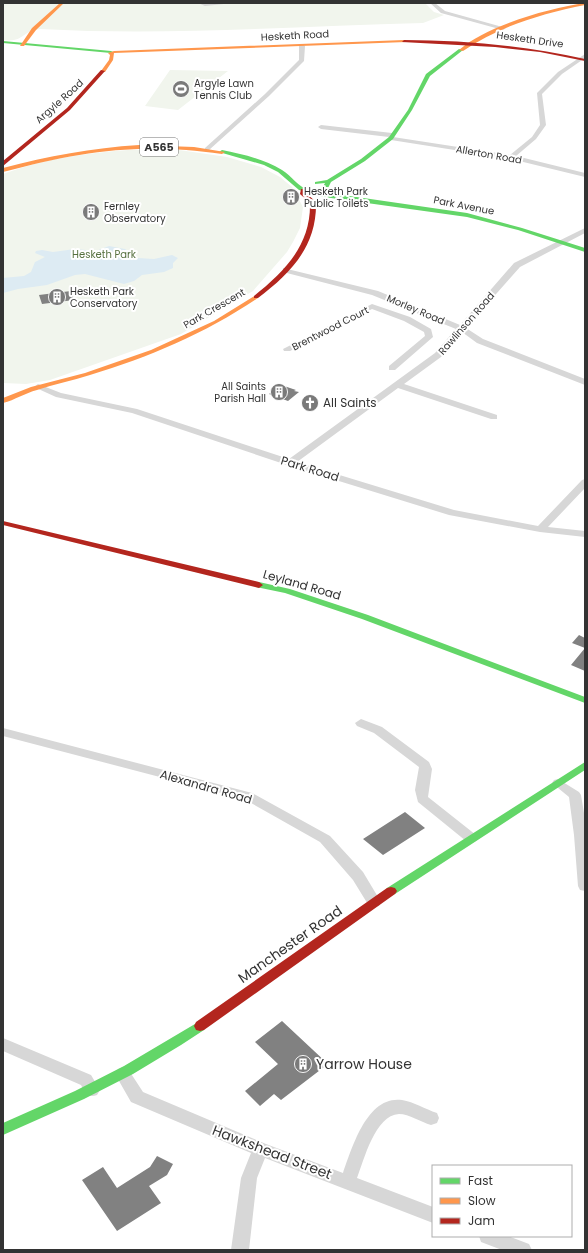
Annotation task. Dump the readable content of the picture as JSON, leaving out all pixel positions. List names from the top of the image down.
{
  "streets": {
    "main road": [
      "Hesketh Road",
      "Hesketh Drive",
      "Argyle Road",
      "A565",
      "Park Avenue",
      "Park Crescent",
      "Leyland Road",
      "Manchester Road"
    ],
    "street": [
      "Allerton Road",
      "Morley Road",
      "Rawlinson Road",
      "Brentwood Court",
      "Park Road",
      "Alexandra Road",
      "Hawkshead Street"
    ]
  },
  "crossings": [
    ["Hesketh Road", "Hesketh Drive"],
    ["Hesketh Road", "Argyle Road"],
    ["Argyle Road", "A565"],
    ["A565", "Park Avenue"],
    ["A565", "Park Crescent"],
    ["Park Avenue", "Park Crescent"],
    ["Park Avenue", "Rawlinson Road"],
    ["Park Crescent", "Morley Road"],
    ["Park Crescent", "Park Road"],
    ["Morley Road", "Rawlinson Road"],
    ["Morley Road", "Brentwood Court"],
    ["Rawlinson Road", "Park Road"],
    ["Alexandra Road", "Manchester Road"],
    ["Manchester Road", "Hawkshead Street"]
  ],
  "parks": ["Hesketh Park"],
  "places": {
    "sports": ["Argyle Lawn Tennis Club"],
    "building": [
      "Hesketh Park Public Toilets",
      "Fernley Observatory",
      "Hesketh Park Conservatory",
      "All Saints Parish Hall",
      "Yarrow House"
    ],
    "church": ["All Saints"]
  },
  "legend": ["Fast", "Slow", "Jam"]
}
